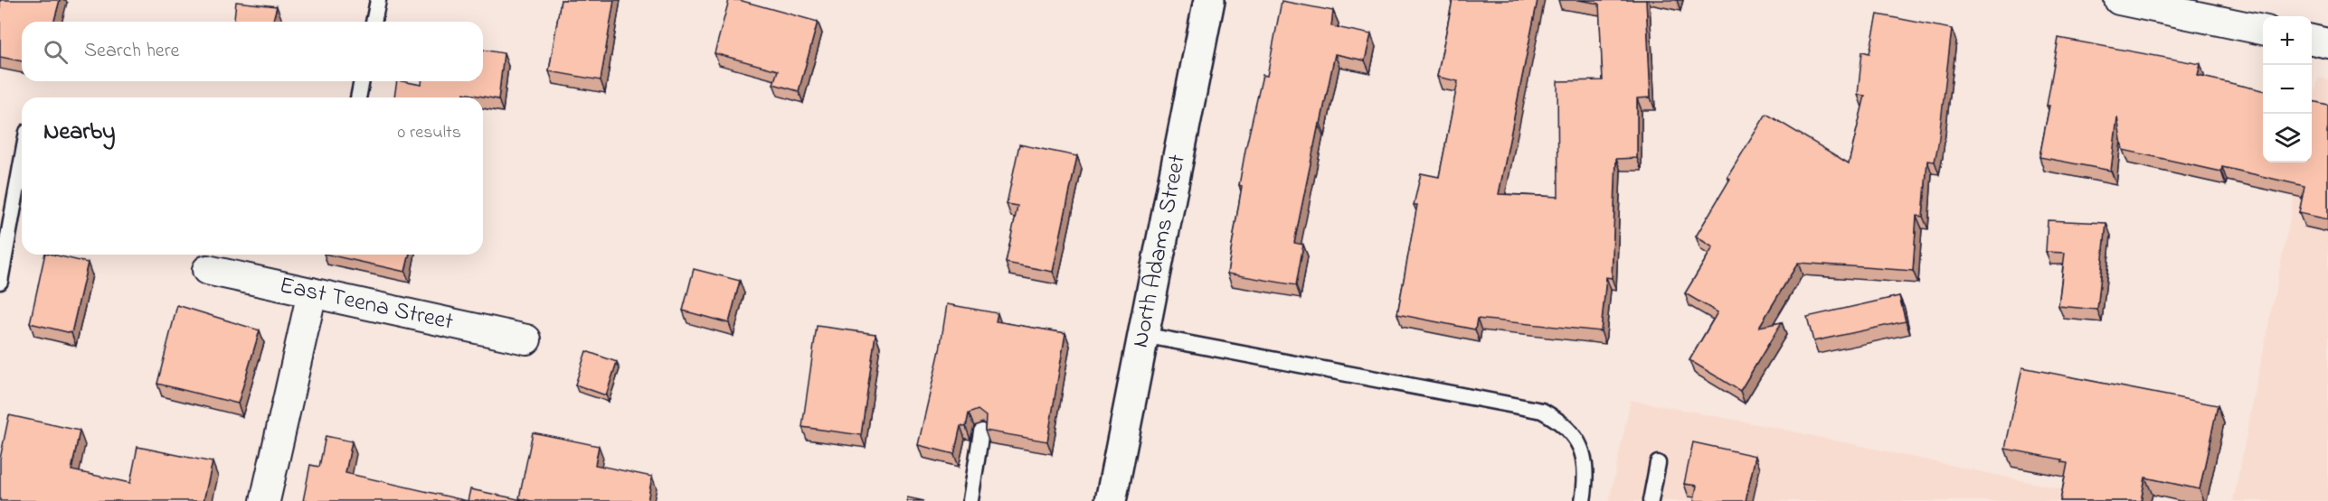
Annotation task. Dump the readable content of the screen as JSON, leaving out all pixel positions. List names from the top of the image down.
{
  "streets": {
    "street": ["North Adams Street", "East Teena Street"]
  },
  "page": {
    "map_buttons": ["+", "−"],
    "search": "Search here",
    "heading": ["Nearby", "0 results"]
  }
}
